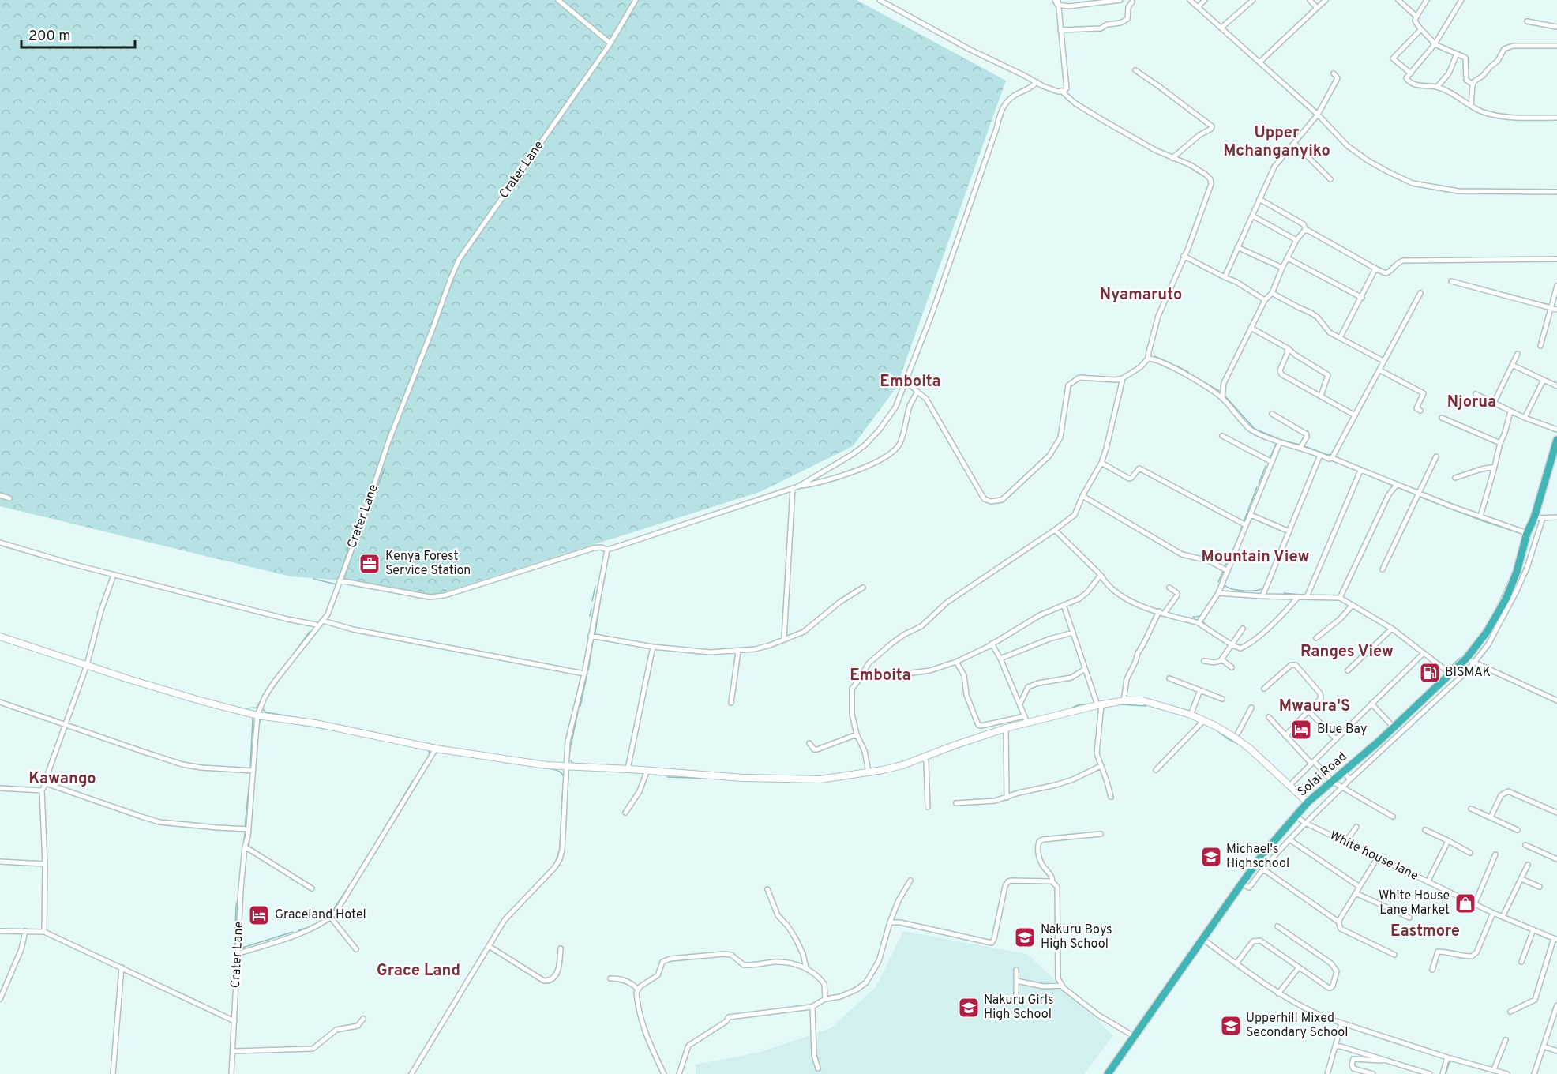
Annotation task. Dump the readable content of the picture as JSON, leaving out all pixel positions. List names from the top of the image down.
{
  "streets": {
    "highway": ["Solai Road"],
    "street": ["Crater Lane", "White house lane"]
  },
  "crossings": [
    ["Solai Road", "White house lane"]
  ],
  "districts": [
    "Upper Mchanganyiko",
    "Nyamaruto",
    "Emboita",
    "Njorua",
    "Mountain View",
    "Ranges View",
    "Emboita",
    "Mwaura'S",
    "Kawango",
    "Eastmore",
    "Grace Land"
  ],
  "places": {
    "office": ["Kenya Forest Service Station"],
    "fuel station": ["BISMAK"],
    "hotel": ["Blue Bay", "Graceland Hotel"],
    "school or university": [
      "Michael's Highschool",
      "Nakuru Boys High School",
      "Nakuru Girls High School",
      "Upperhill Mixed Secondary School"
    ],
    "shop": ["White House Lane Market"]
  },
  "scale_bar": "200 m"
}
